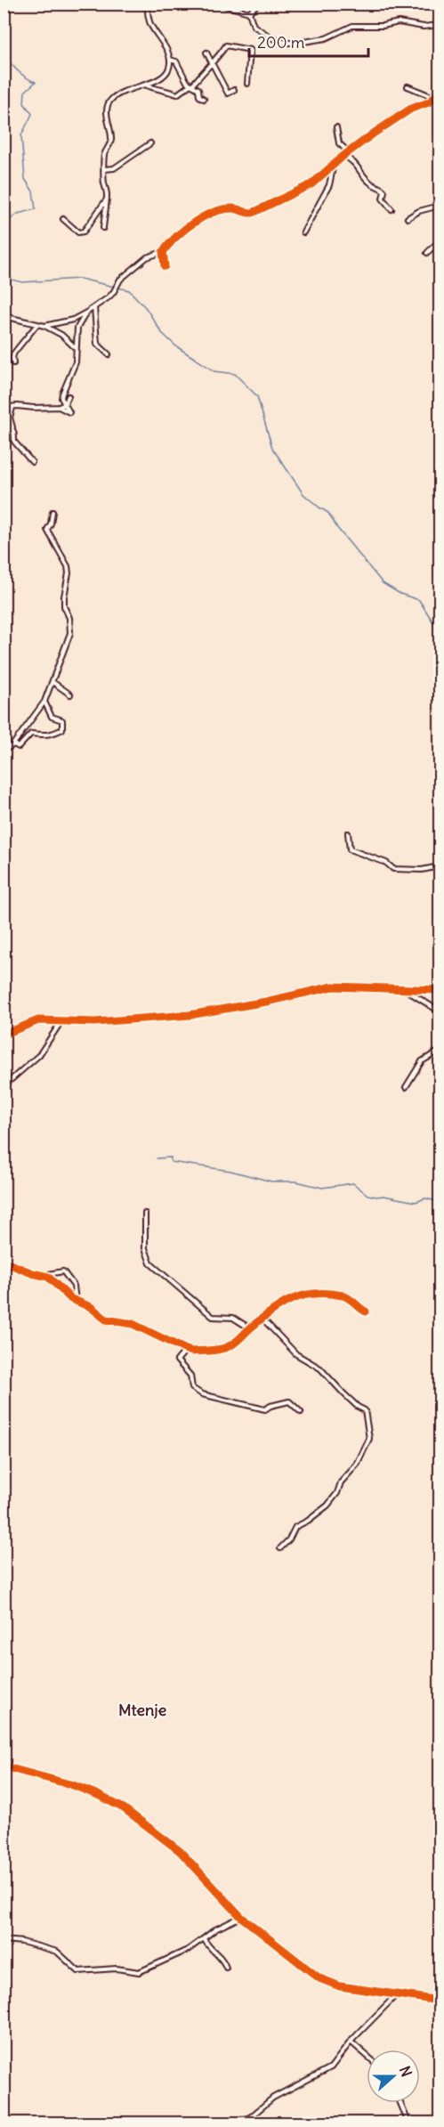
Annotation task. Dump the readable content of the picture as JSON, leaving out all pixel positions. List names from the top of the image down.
{
  "districts": ["Mtenje"],
  "scale_bar": "200 m",
  "north": "right"
}
